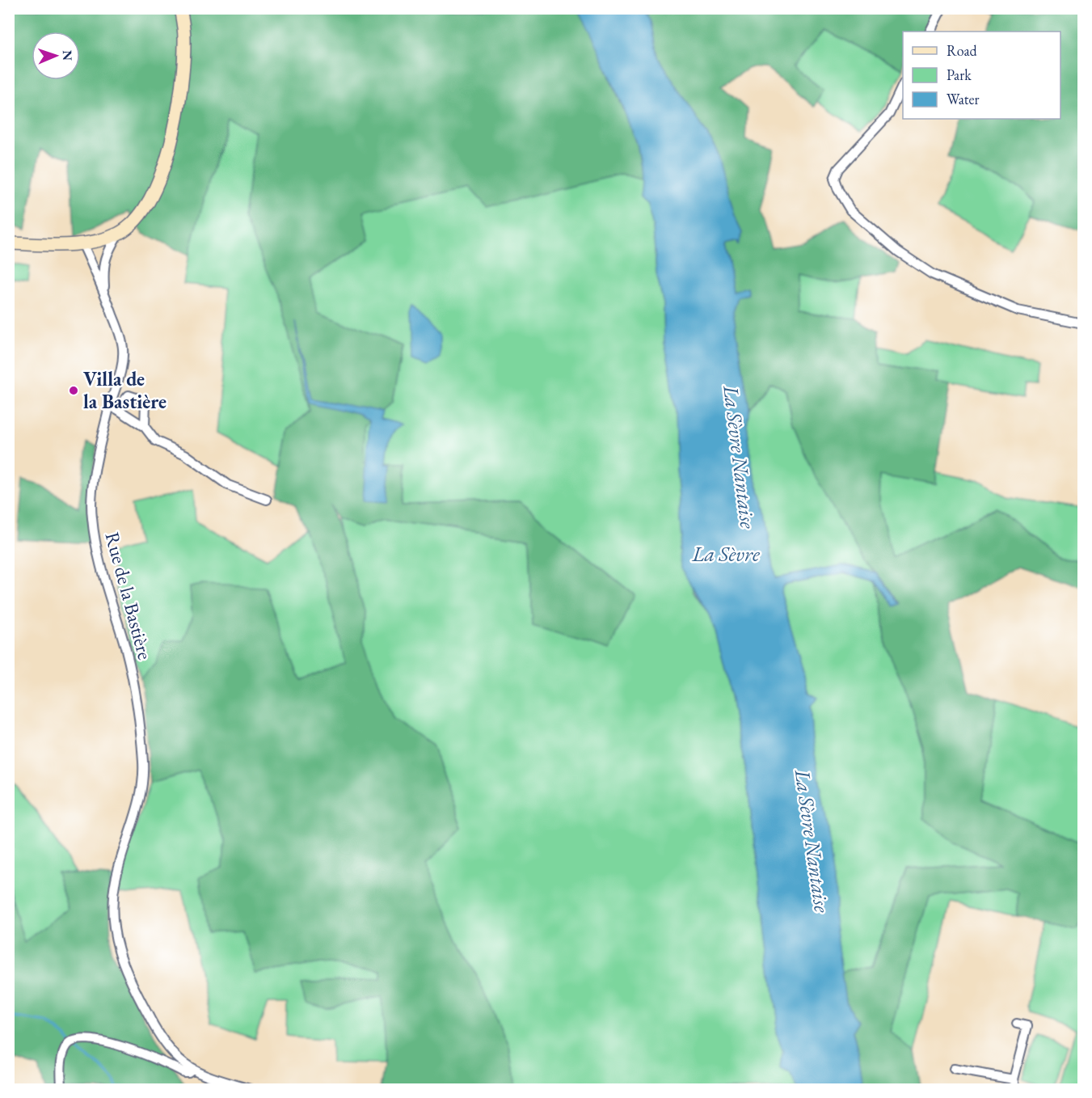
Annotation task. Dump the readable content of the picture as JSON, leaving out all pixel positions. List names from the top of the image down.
{
  "streets": {
    "street": ["Rue de la Bastière"]
  },
  "water": ["La Sèvre Nantaise", "La Sèvre"],
  "places": ["Villa de la Bastière"],
  "legend": ["Road", "Park", "Water"],
  "north": "right"
}
